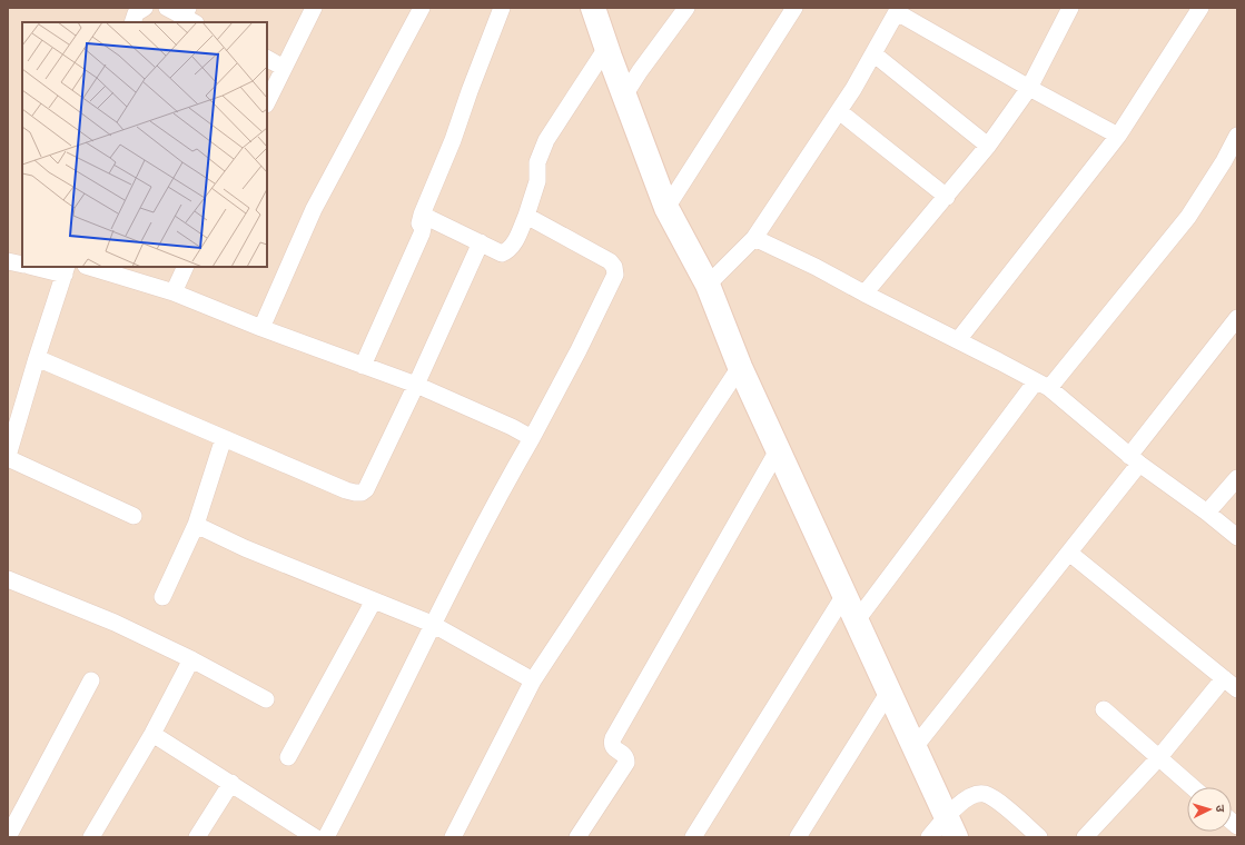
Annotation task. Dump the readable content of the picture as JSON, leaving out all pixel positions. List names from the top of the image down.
{
  "north": "right"
}
